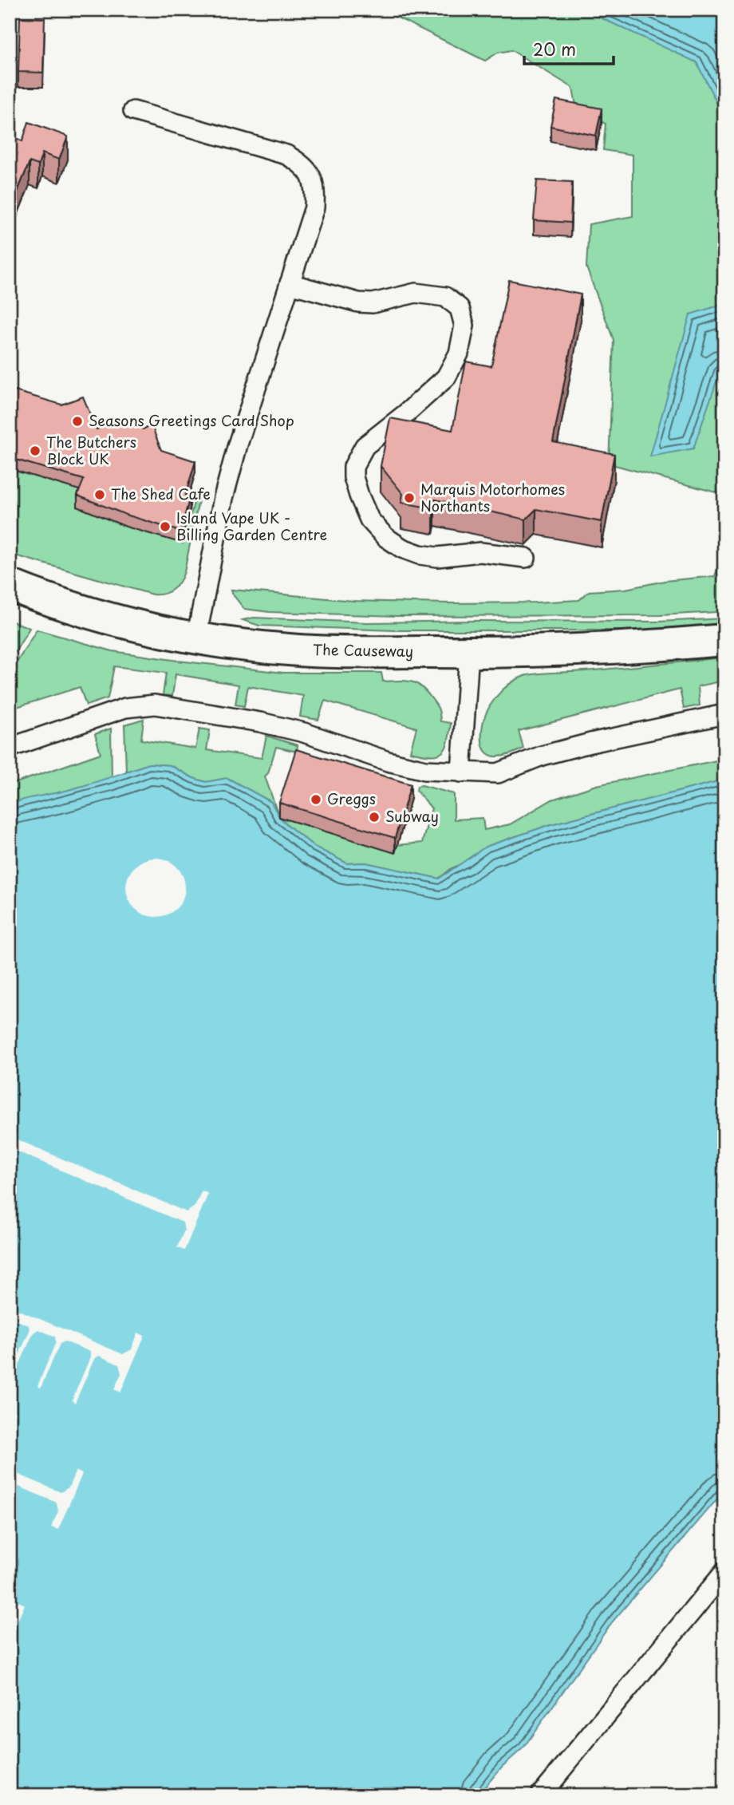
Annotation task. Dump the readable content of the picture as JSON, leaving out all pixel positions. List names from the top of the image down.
{
  "streets": {
    "street": ["The Causeway"]
  },
  "places": [
    "Seasons Greetings Card Shop",
    "The Butchers Block UK",
    "The Shed Cafe",
    "Marquis Motorhomes Northants",
    "Island Vape UK - Billing Garden Centre",
    "Greggs",
    "Subway"
  ],
  "scale_bar": "20 m"
}
